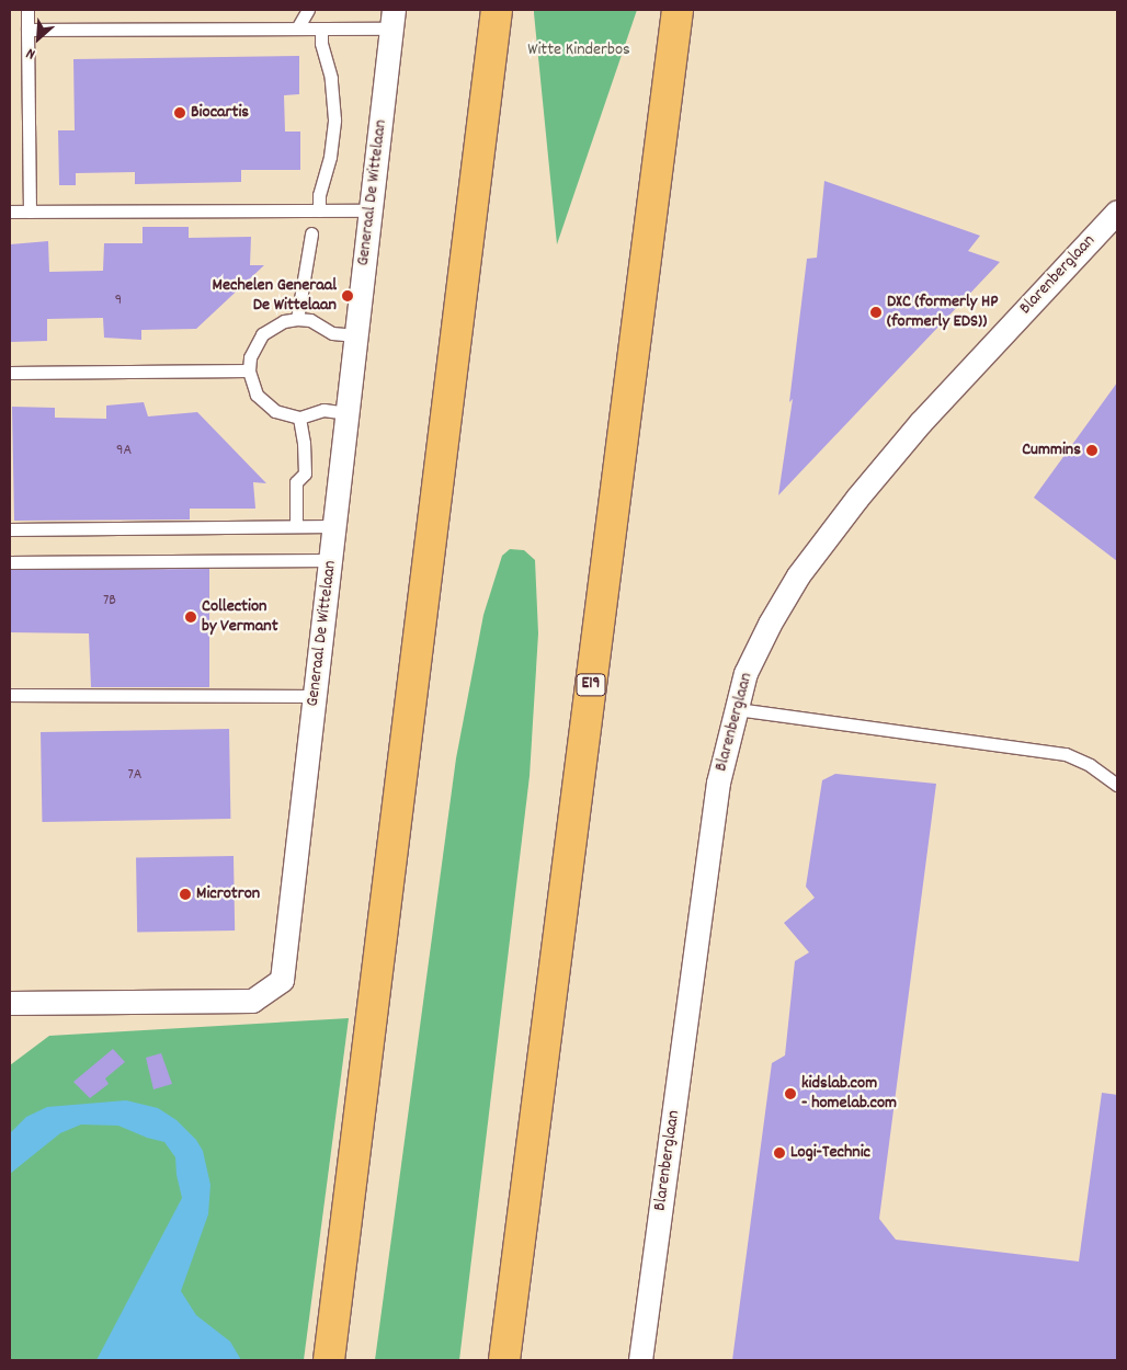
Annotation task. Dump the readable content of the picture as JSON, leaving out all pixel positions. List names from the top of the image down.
{
  "streets": {
    "highway": ["E19"],
    "street": ["Generaal De Wittelaan", "Blarenberglaan"]
  },
  "parks": ["Witte Kinderbos"],
  "places": [
    "Biocartis",
    "Mechelen Generaal De Wittelaan",
    "DXC (formerly HP (formerly EDS))",
    "Cummins",
    "Collection by Vermant",
    "Microtron",
    "kidslab.com - homelab.com",
    "Logi-Technic"
  ],
  "house_numbers": [
    "9",
    "9A",
    "7B",
    "7A"
  ],
  "north": "bottom left"
}
